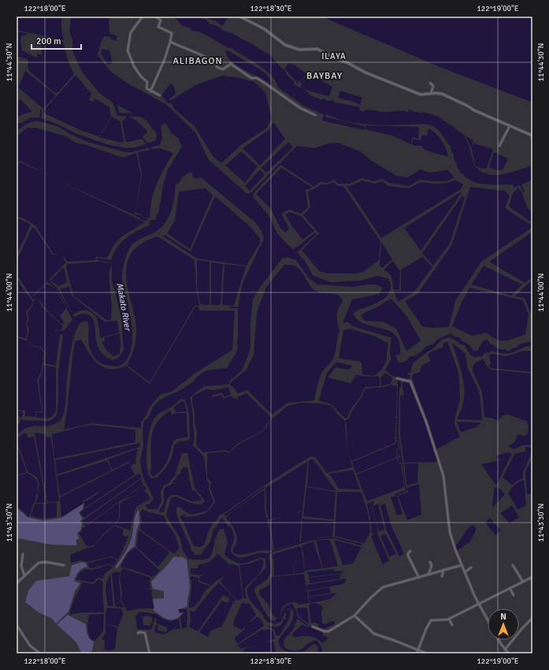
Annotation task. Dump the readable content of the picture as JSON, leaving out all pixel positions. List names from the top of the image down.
{
  "districts": ["ILAYA", "ALIBAGON", "BAYBAY"],
  "water": ["Makato River"],
  "scale_bar": "200 m",
  "north": "top",
  "coordinates": [
    "122°18'00\"E",
    "122°18'30\"E",
    "122°19'00\"E",
    "11°44'30\"N",
    "11°44'00\"N",
    "11°43'30\"N"
  ]
}
